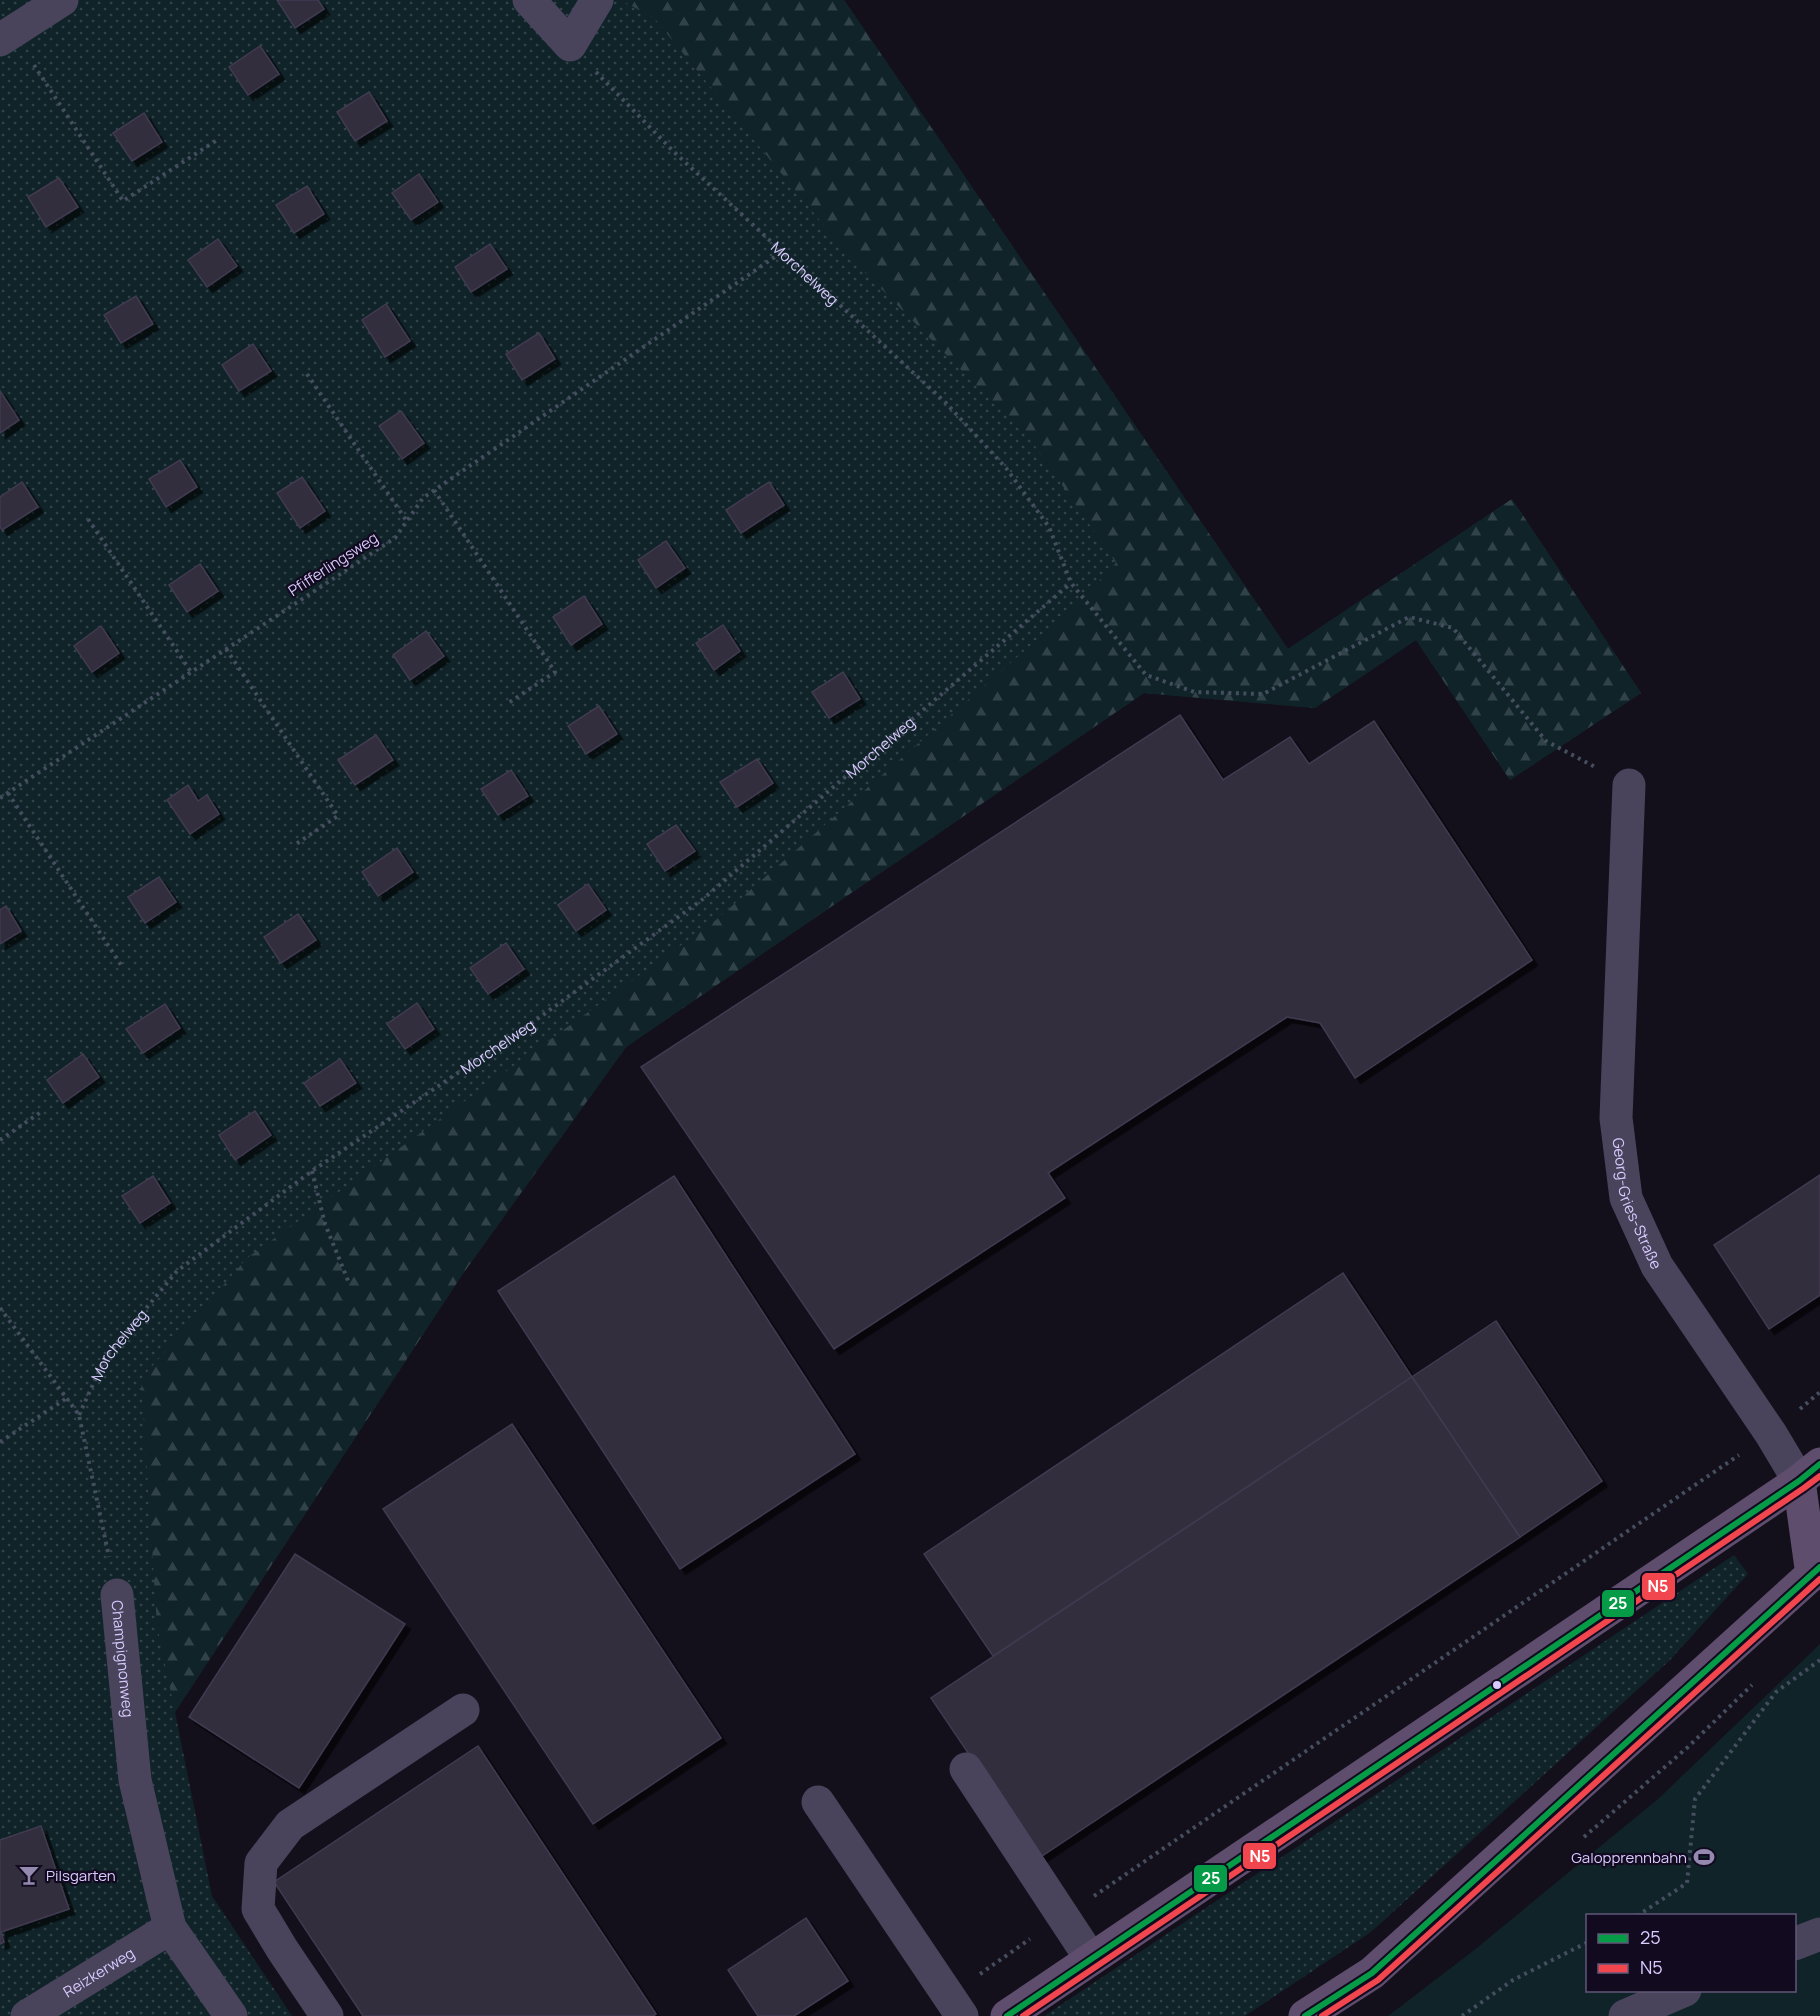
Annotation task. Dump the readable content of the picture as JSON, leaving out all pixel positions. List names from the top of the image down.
{
  "streets": {
    "main road": ["Georg-Gries-Straße"],
    "street": ["Champignonweg", "Reizkerweg"],
    "path": ["Morchelweg", "Pfifferlingsweg"]
  },
  "crossings": [
    ["Morchelweg", "Pfifferlingsweg"],
    ["Morchelweg", "Champignonweg"],
    ["Champignonweg", "Reizkerweg"]
  ],
  "places": {
    "sports": ["Galopprennbahn"],
    "bar": ["Pilsgarten"]
  },
  "lines": ["transit line 25", "transit line N5"],
  "legend": ["25", "N5"]
}
